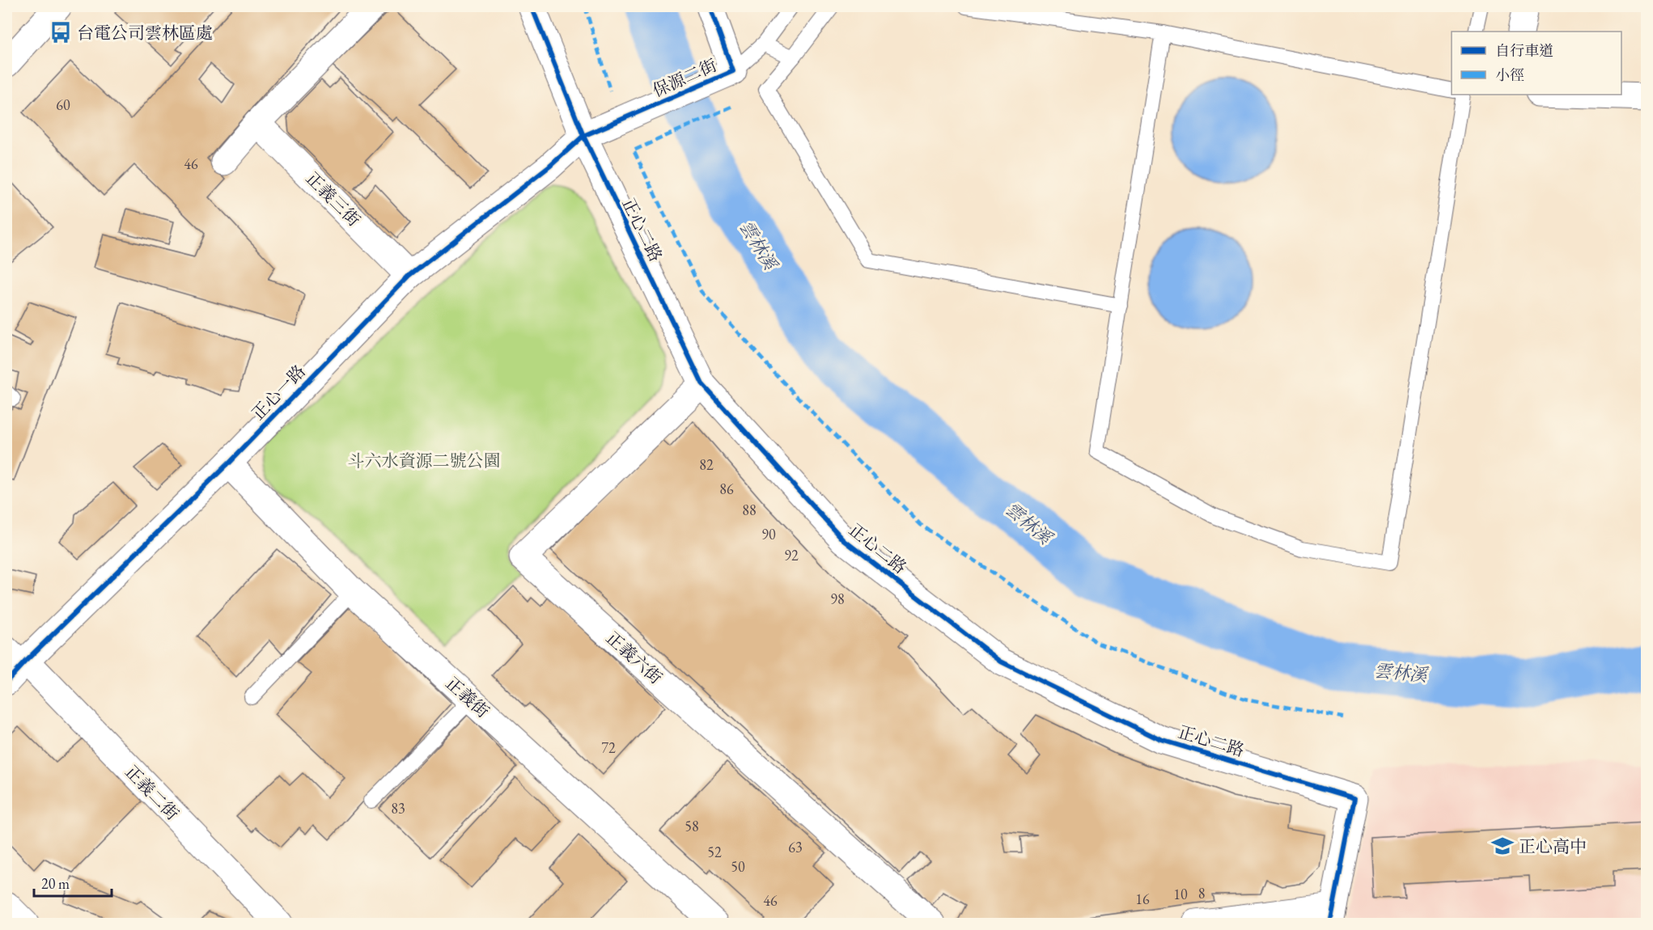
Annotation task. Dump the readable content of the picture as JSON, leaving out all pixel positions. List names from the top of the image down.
{
  "streets": {
    "street": [
      "保源二街",
      "正義三街",
      "正心二路",
      "正心一路",
      "正義六街",
      "正義街",
      "正義二街"
    ]
  },
  "crossings": [
    ["保源二街", "正心二路"],
    ["保源二街", "正心一路"],
    ["正義三街", "正心一路"],
    ["正心二路", "正心一路"],
    ["正心二路", "正義六街"],
    ["正心一路", "正義街"],
    ["正心一路", "正義二街"]
  ],
  "water": ["雲林溪"],
  "parks": ["斗六水資源二號公園"],
  "places": {
    "bus stop": ["台電公司雲林區處"],
    "school or university": ["正心高中"]
  },
  "house_numbers": [
    "60",
    "46",
    "82",
    "86",
    "88",
    "90",
    "92",
    "98",
    "72",
    "83",
    "58",
    "63",
    "52",
    "50",
    "8",
    "10",
    "16",
    "46"
  ],
  "legend": ["自行車道", "小徑"],
  "scale_bar": "20 m"
}
